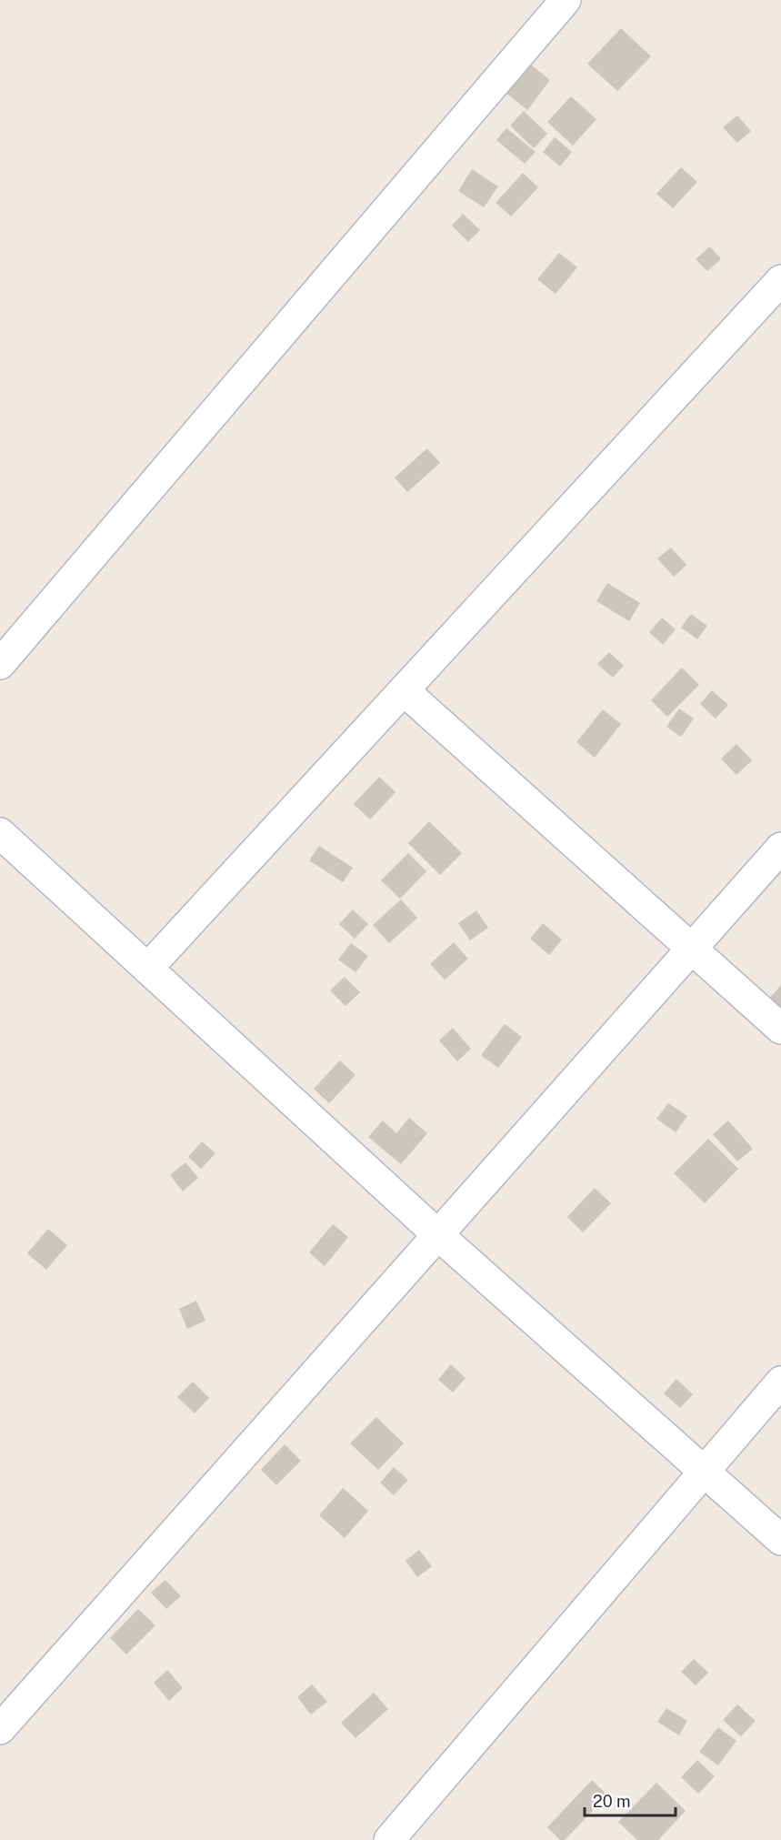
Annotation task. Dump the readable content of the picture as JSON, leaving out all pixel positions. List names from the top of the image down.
{
  "scale_bar": "20 m"
}
